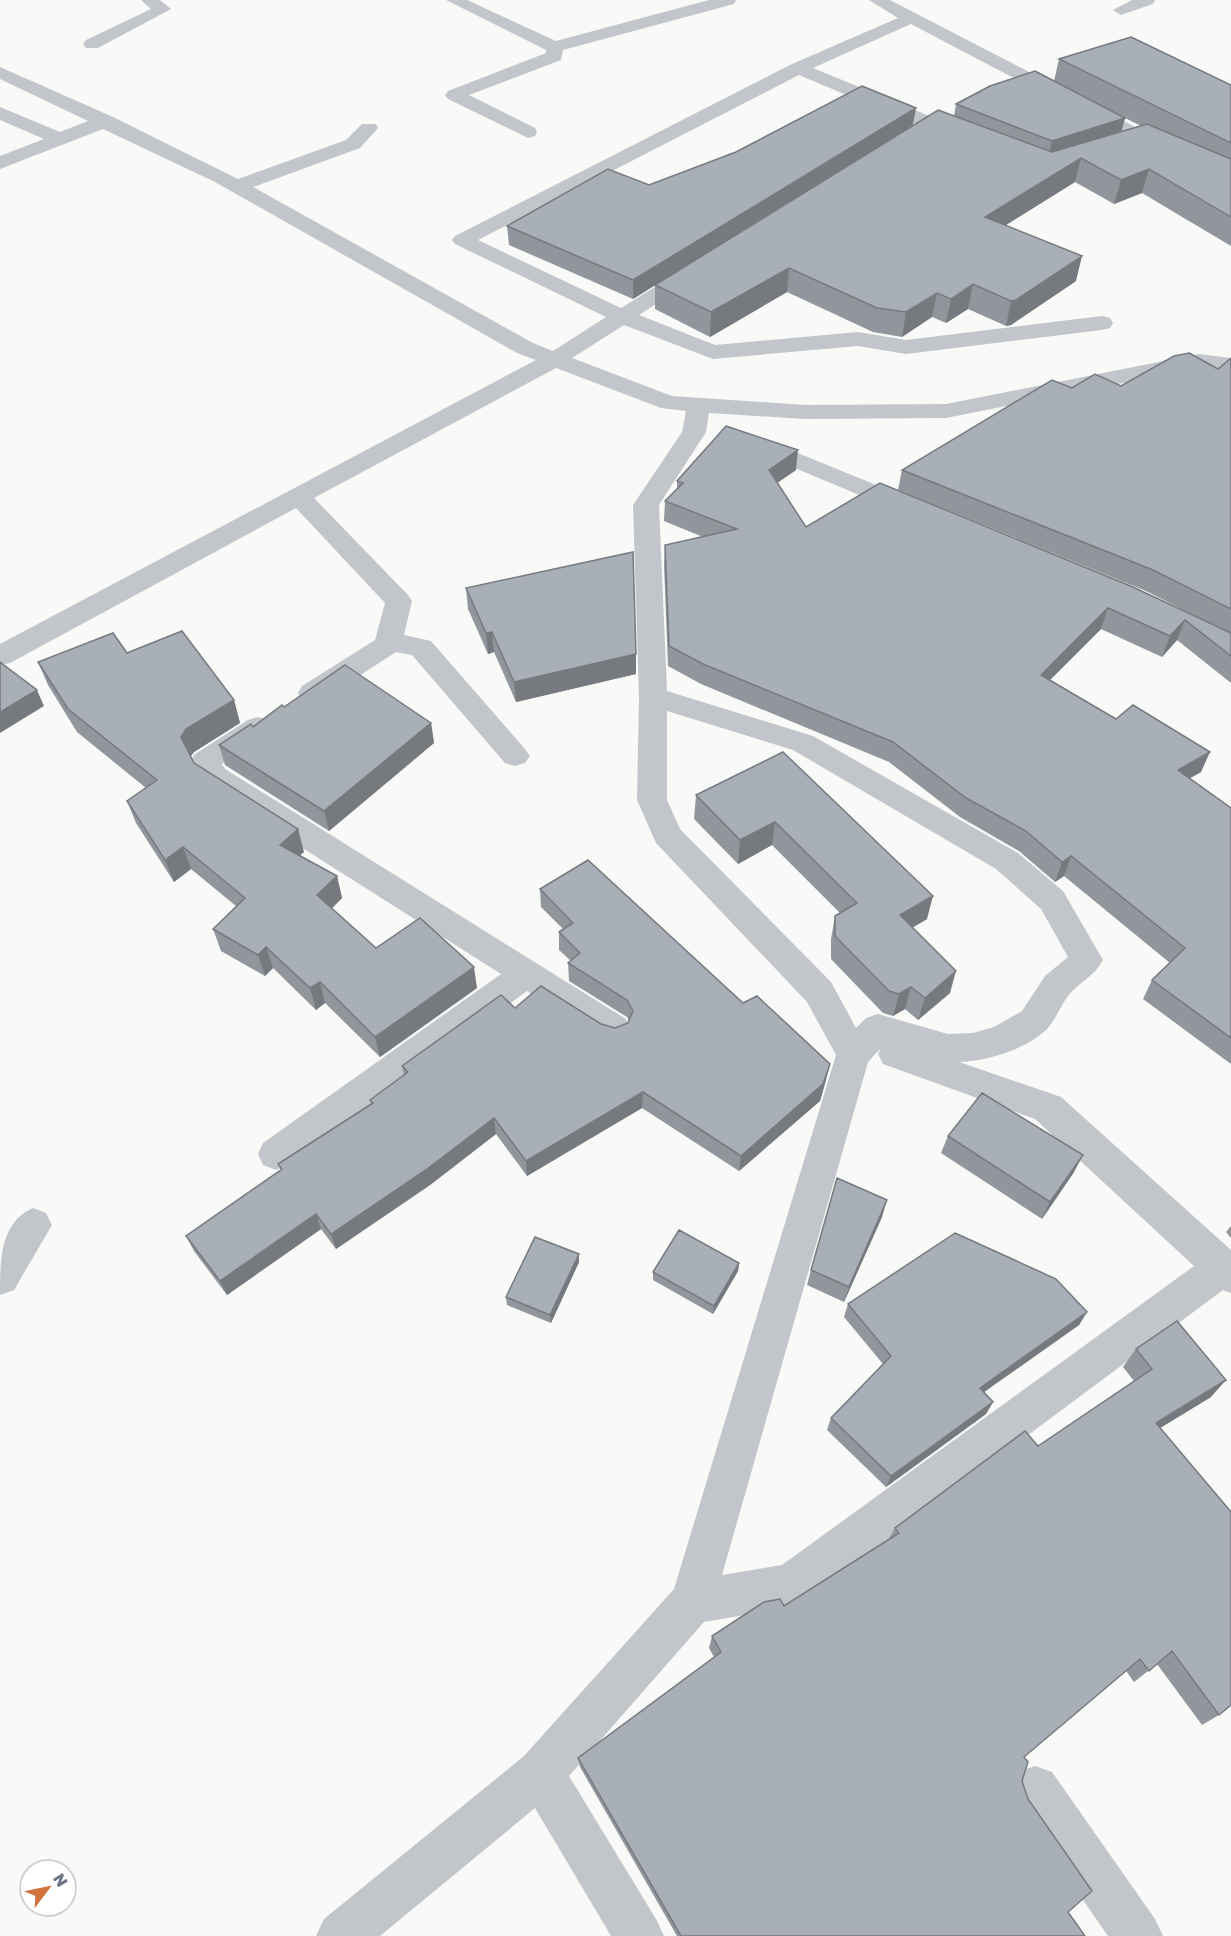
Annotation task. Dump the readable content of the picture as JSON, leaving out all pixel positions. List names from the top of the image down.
{
  "north": "top right"
}
